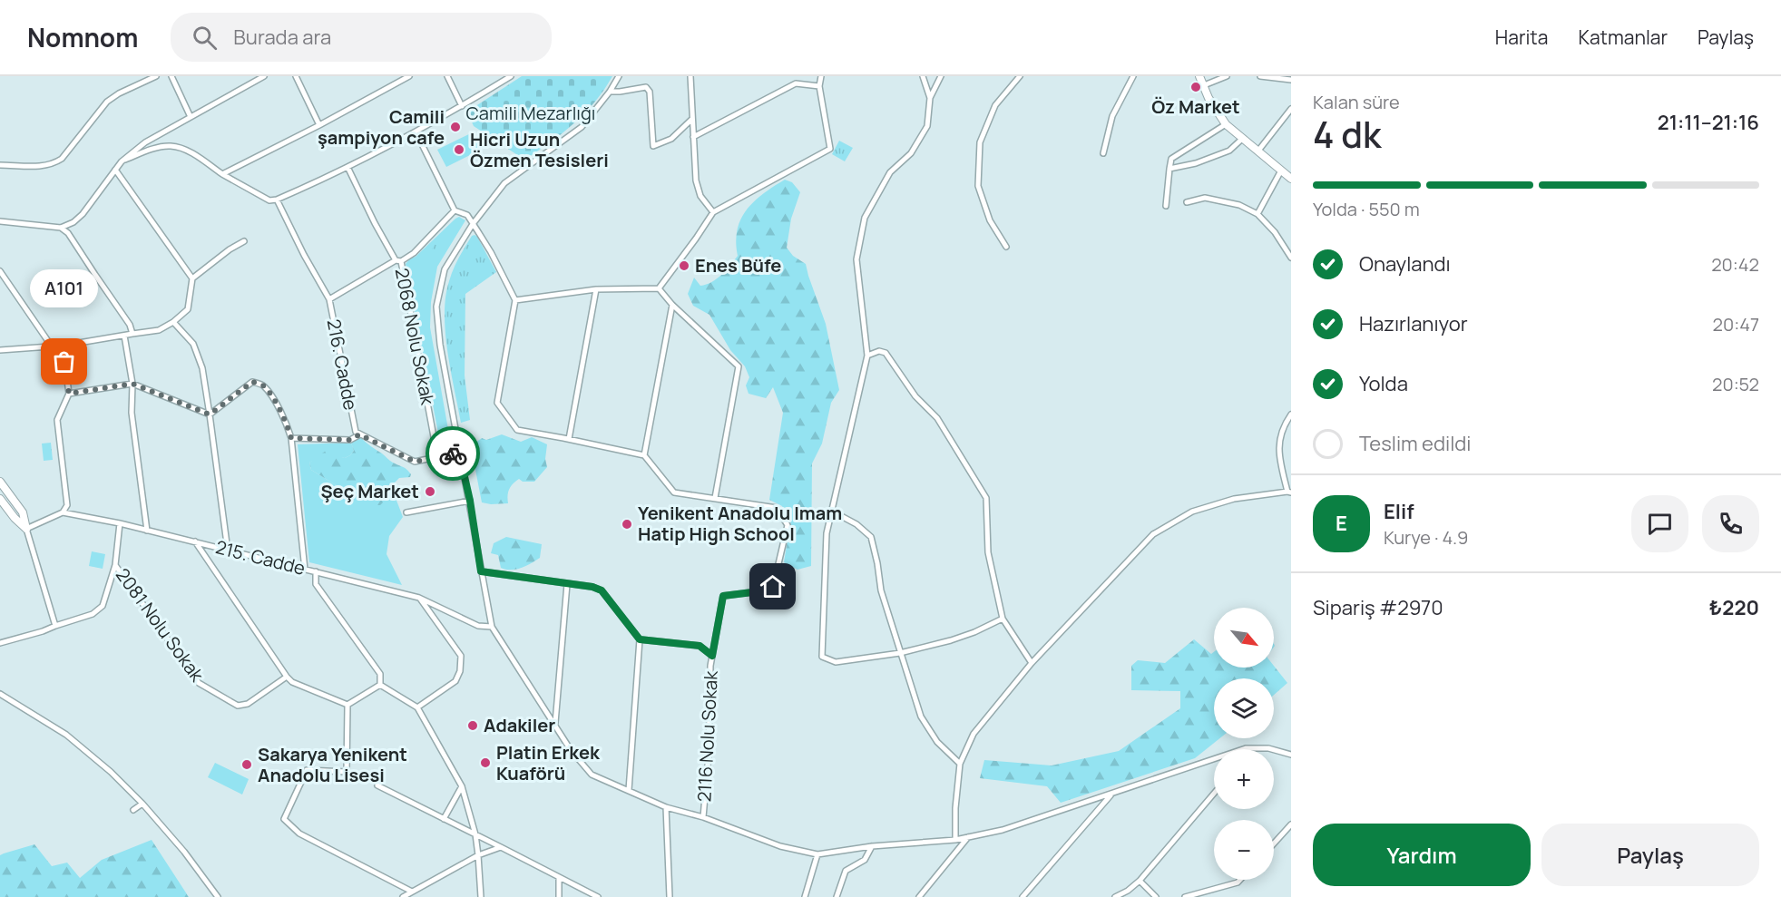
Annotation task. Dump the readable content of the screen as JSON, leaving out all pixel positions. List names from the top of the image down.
{
  "streets": {
    "street": [
      "2068 Nolu Sokak",
      "216. Cadde",
      "215. Cadde",
      "2081 Nolu Sokak",
      "2116 Nolu Sokak"
    ]
  },
  "crossings": [
    ["2068 Nolu Sokak", "216. Cadde"],
    ["215. Cadde", "2081 Nolu Sokak"]
  ],
  "parks": ["Camili Mezarlığı"],
  "places": [
    "Öz Market",
    "Camili şampiyon cafe",
    "Hicri Uzun Özmen Tesisleri",
    "Enes Büfe",
    "A101",
    "Şeç Market",
    "Yenikent Anadolu Imam Hatip High School",
    "Adakiler",
    "Platin Erkek Kuaförü",
    "Sakarya Yenikent Anadolu Lisesi"
  ],
  "north": "bottom right",
  "page": {
    "header": "Nomnom",
    "search": "Burada ara",
    "nav": ["Harita", "Katmanlar", "Paylaş"],
    "heading": ["4 dk", "Kalan süre", "21:11–21:16"],
    "panel": [
      "Elif",
      "Kurye · 4.9",
      "Sipariş #2970",
      "₺220"
    ],
    "bar": "Yolda · 550 m",
    "list": [
      ["Onaylandı", "20:42"],
      ["Hazırlanıyor", "20:47"],
      ["Yolda", "20:52"],
      "Teslim edildi"
    ],
    "bubble": "A101",
    "round": "E",
    "map_buttons": ["+", "−"],
    "buttons": ["Yardım", "Paylaş"]
  }
}
